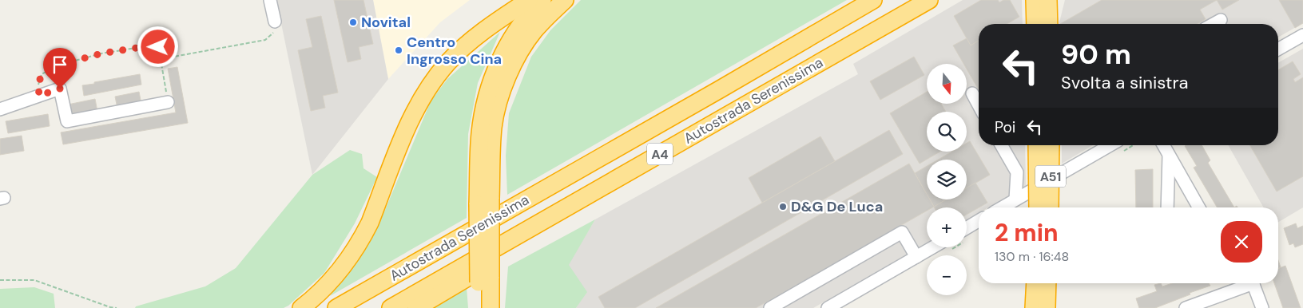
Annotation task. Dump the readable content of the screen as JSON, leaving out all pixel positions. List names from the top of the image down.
{
  "streets": {
    "highway": ["Autostrada Serenissima", "A4", "A51"]
  },
  "places": ["Novital", "Centro Ingrosso Cina", "D&G De Luca"],
  "north": "bottom",
  "page": {
    "turn": ["90 m", "Svolta a sinistra"],
    "map_buttons": ["+", "−"],
    "then": "Poi",
    "heading": ["2 min", "130 m · 16:48"]
  }
}
